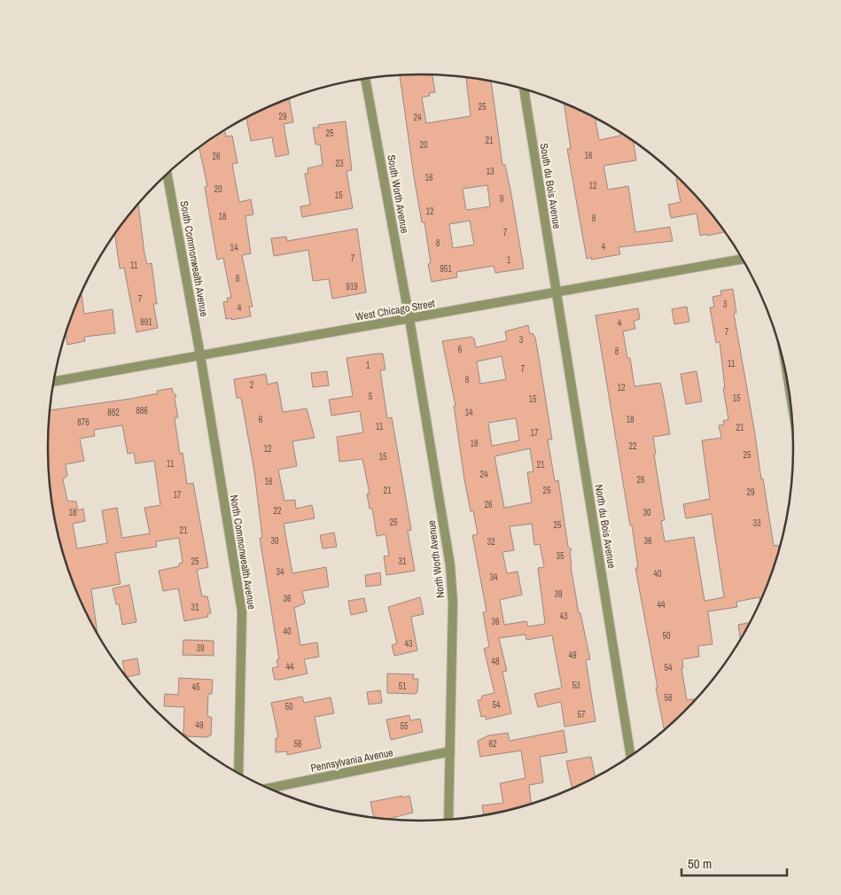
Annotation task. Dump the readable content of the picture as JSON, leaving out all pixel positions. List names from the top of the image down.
{
  "streets": {
    "street": [
      "South du Bois Avenue",
      "South Worth Avenue",
      "South Commonwealth Avenue",
      "West Chicago Street",
      "North du Bois Avenue",
      "North Commonwealth Avenue",
      "North Worth Avenue",
      "Pennsylvania Avenue"
    ]
  },
  "crossings": [
    ["South du Bois Avenue", "West Chicago Street"],
    ["South du Bois Avenue", "North du Bois Avenue"],
    ["South Worth Avenue", "West Chicago Street"],
    ["South Worth Avenue", "North Worth Avenue"],
    ["South Commonwealth Avenue", "West Chicago Street"],
    ["South Commonwealth Avenue", "North Commonwealth Avenue"],
    ["West Chicago Street", "North du Bois Avenue"],
    ["West Chicago Street", "North Commonwealth Avenue"],
    ["West Chicago Street", "North Worth Avenue"],
    ["North Worth Avenue", "Pennsylvania Avenue"]
  ],
  "house_numbers": [
    "25",
    "29",
    "24",
    "25",
    "21",
    "20",
    "16",
    "26",
    "23",
    "13",
    "16",
    "12",
    "20",
    "15",
    "9",
    "12",
    "18",
    "8",
    "7",
    "8",
    "4",
    "14",
    "7",
    "1",
    "11",
    "951",
    "8",
    "919",
    "7",
    "3",
    "4",
    "891",
    "4",
    "7",
    "3",
    "6",
    "8",
    "11",
    "1",
    "7",
    "8",
    "2",
    "12",
    "5",
    "15",
    "15",
    "886",
    "882",
    "14",
    "6",
    "18",
    "876",
    "11",
    "21",
    "17",
    "18",
    "22",
    "12",
    "25",
    "15",
    "11",
    "21",
    "24",
    "26",
    "16",
    "21",
    "25",
    "29",
    "17",
    "26",
    "22",
    "18",
    "30",
    "25",
    "33",
    "25",
    "21",
    "30",
    "36",
    "32",
    "35",
    "25",
    "31",
    "34",
    "40",
    "34",
    "39",
    "36",
    "44",
    "31",
    "43",
    "36",
    "40",
    "50",
    "43",
    "39",
    "49",
    "48",
    "44",
    "54",
    "53",
    "51",
    "45",
    "58",
    "54",
    "50",
    "57",
    "49",
    "55",
    "56",
    "62"
  ],
  "scale_bar": "50 m"
}
